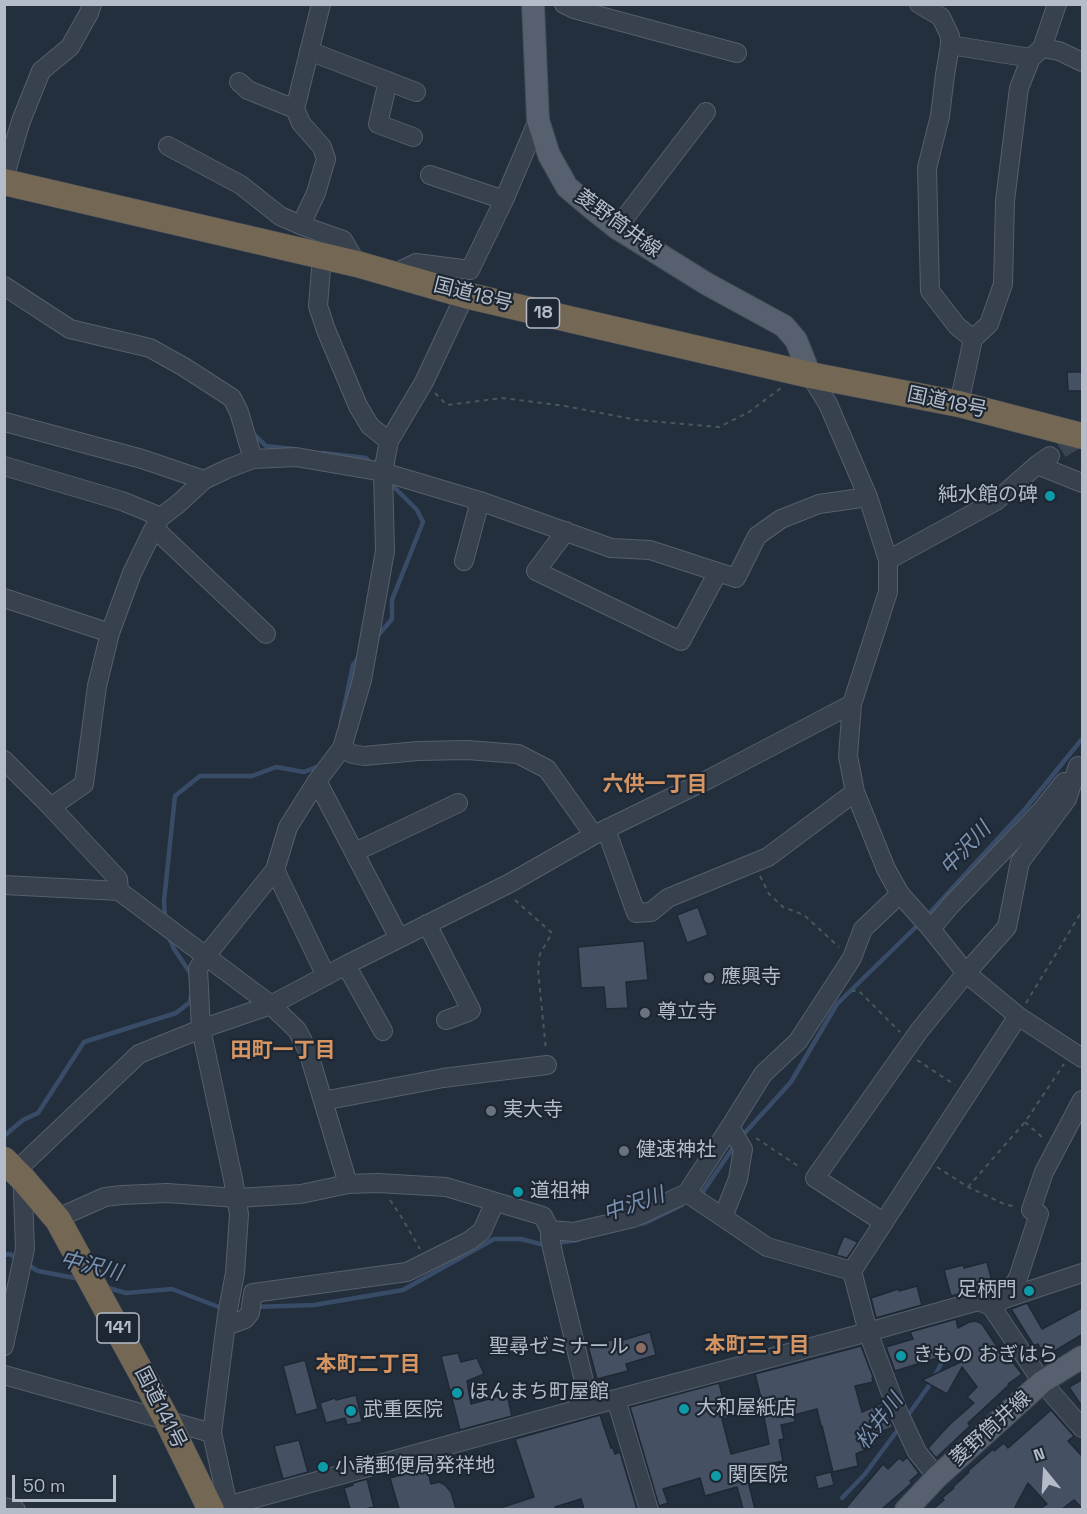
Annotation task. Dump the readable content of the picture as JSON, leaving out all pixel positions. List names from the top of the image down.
{
  "streets": {
    "highway": [
      "国道18号",
      "18",
      "141",
      "国道141号"
    ],
    "main road": ["菱野筒井線"]
  },
  "crossings": [
    ["菱野筒井線", "国道18号"]
  ],
  "districts": [
    "六供一丁目",
    "田町一丁目",
    "本町三丁目",
    "本町二丁目"
  ],
  "water": ["中沢川", "松井川"],
  "places": [
    "純水館の碑",
    "應興寺",
    "尊立寺",
    "実大寺",
    "健速神社",
    "道祖神",
    "足柄門",
    "聖尋ゼミナール",
    "きもの おぎはら",
    "ほんまち町屋館",
    "大和屋紙店",
    "武重医院",
    "小諸郵便局発祥地",
    "関医院"
  ],
  "scale_bar": "50 m",
  "north": "top"
}
